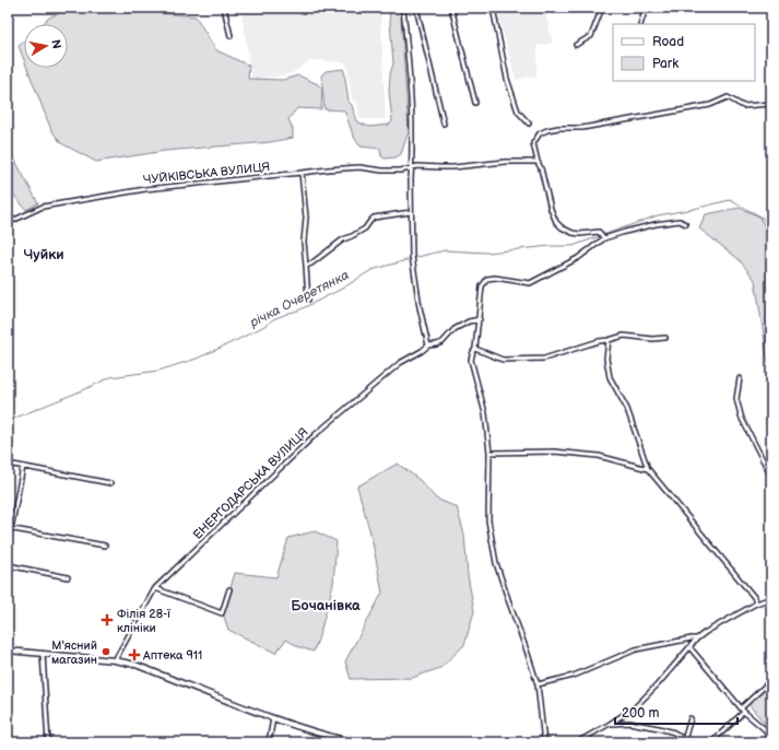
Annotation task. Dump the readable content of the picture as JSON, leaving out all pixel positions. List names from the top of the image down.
{
  "streets": {
    "street": ["ЧУЙКІВСЬКА ВУЛИЦЯ", "ЕНЕРГОДАРСЬКА ВУЛИЦЯ"]
  },
  "districts": ["Чуйки", "Бочанівка"],
  "water": ["річка Очеретянка"],
  "places": {
    "health": ["Філія 28-ї клініки", "Аптека 911"],
    "other": ["М'ясний магазин"]
  },
  "legend": ["Road", "Park"],
  "scale_bar": "200 m",
  "north": "right"
}
